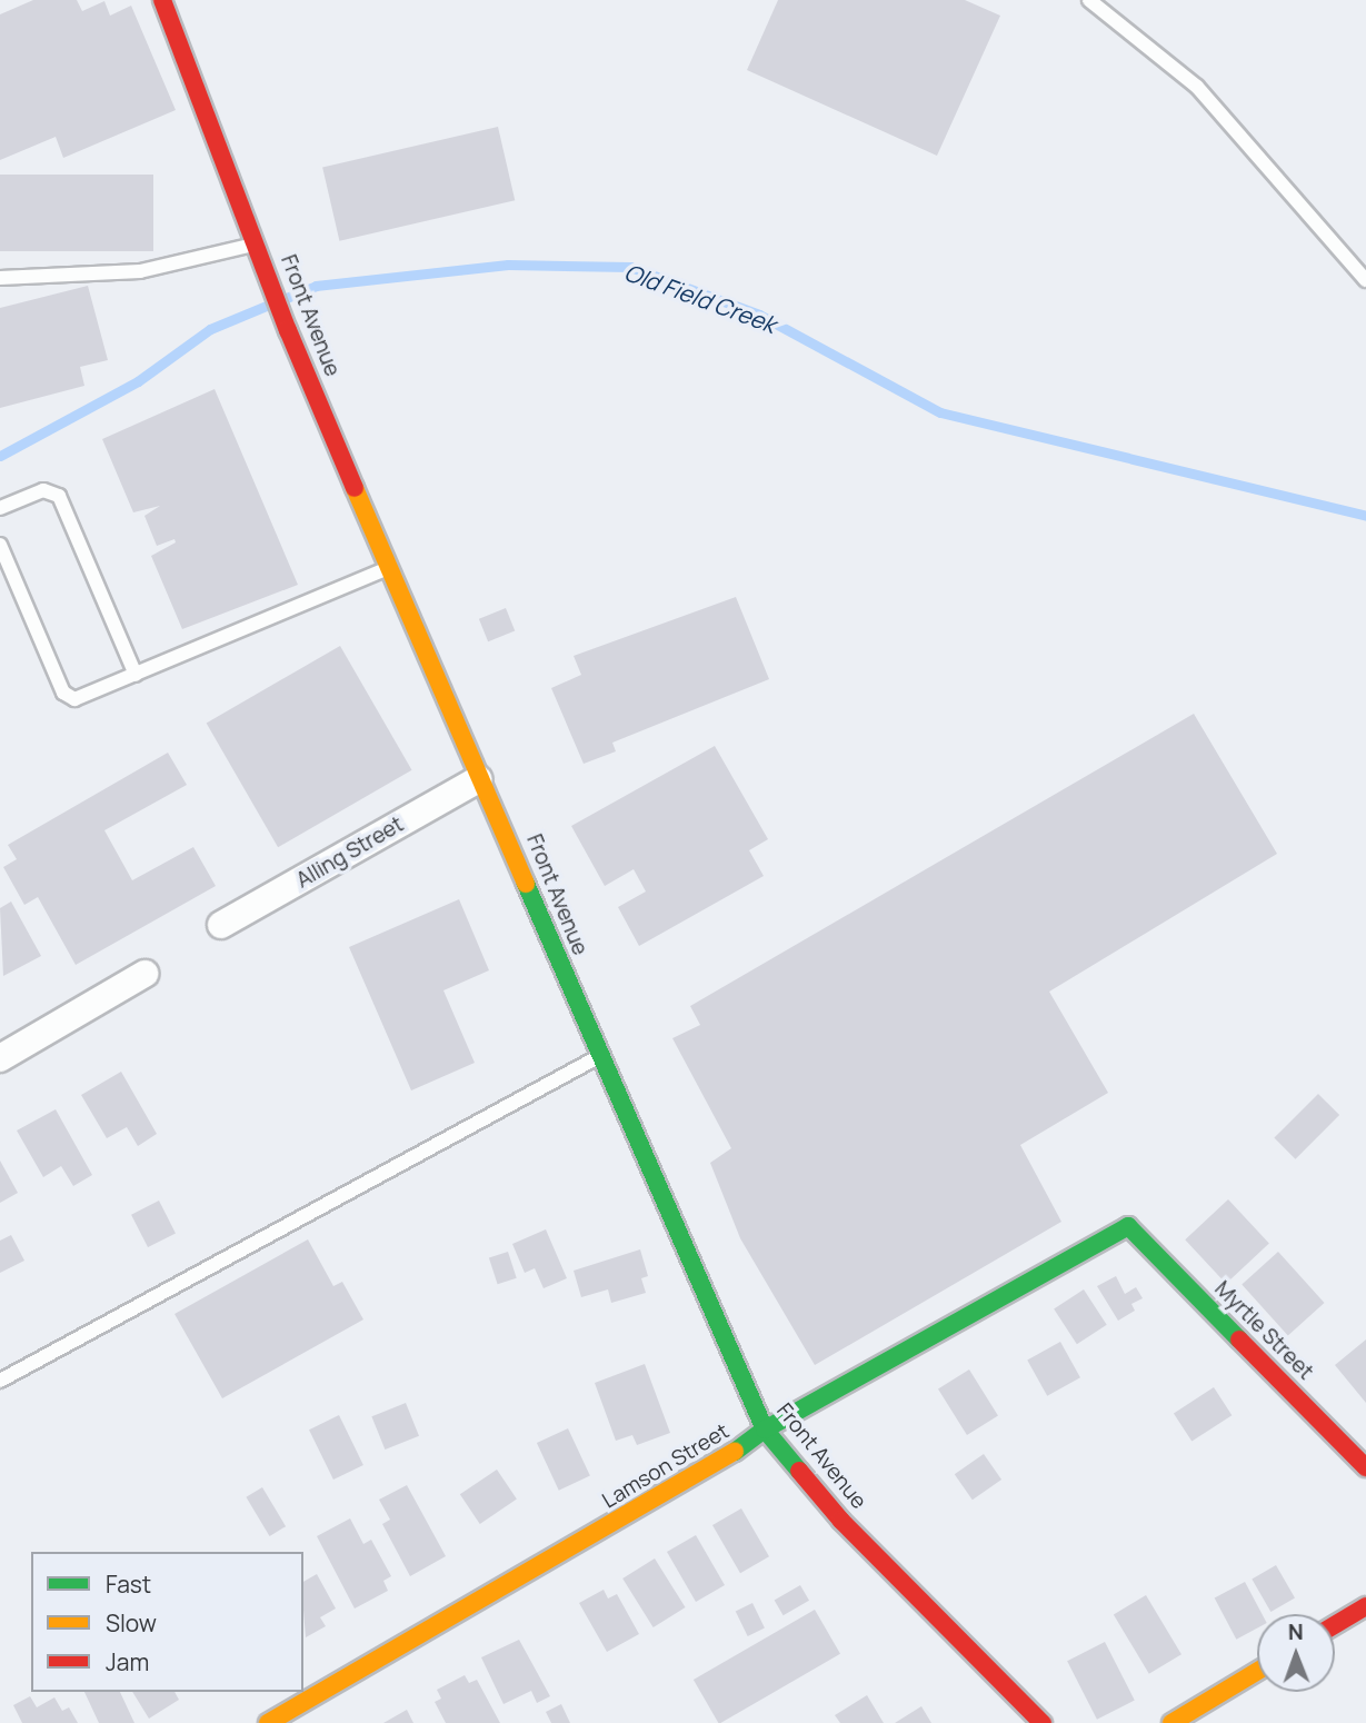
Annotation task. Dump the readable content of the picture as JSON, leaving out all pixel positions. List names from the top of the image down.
{
  "streets": {
    "street": [
      "Front Avenue",
      "Alling Street",
      "Myrtle Street",
      "Lamson Street"
    ]
  },
  "crossings": [
    ["Front Avenue", "Alling Street"],
    ["Front Avenue", "Lamson Street"],
    ["Myrtle Street", "Lamson Street"]
  ],
  "water": ["Old Field Creek"],
  "legend": ["Fast", "Slow", "Jam"],
  "north": "top"
}
